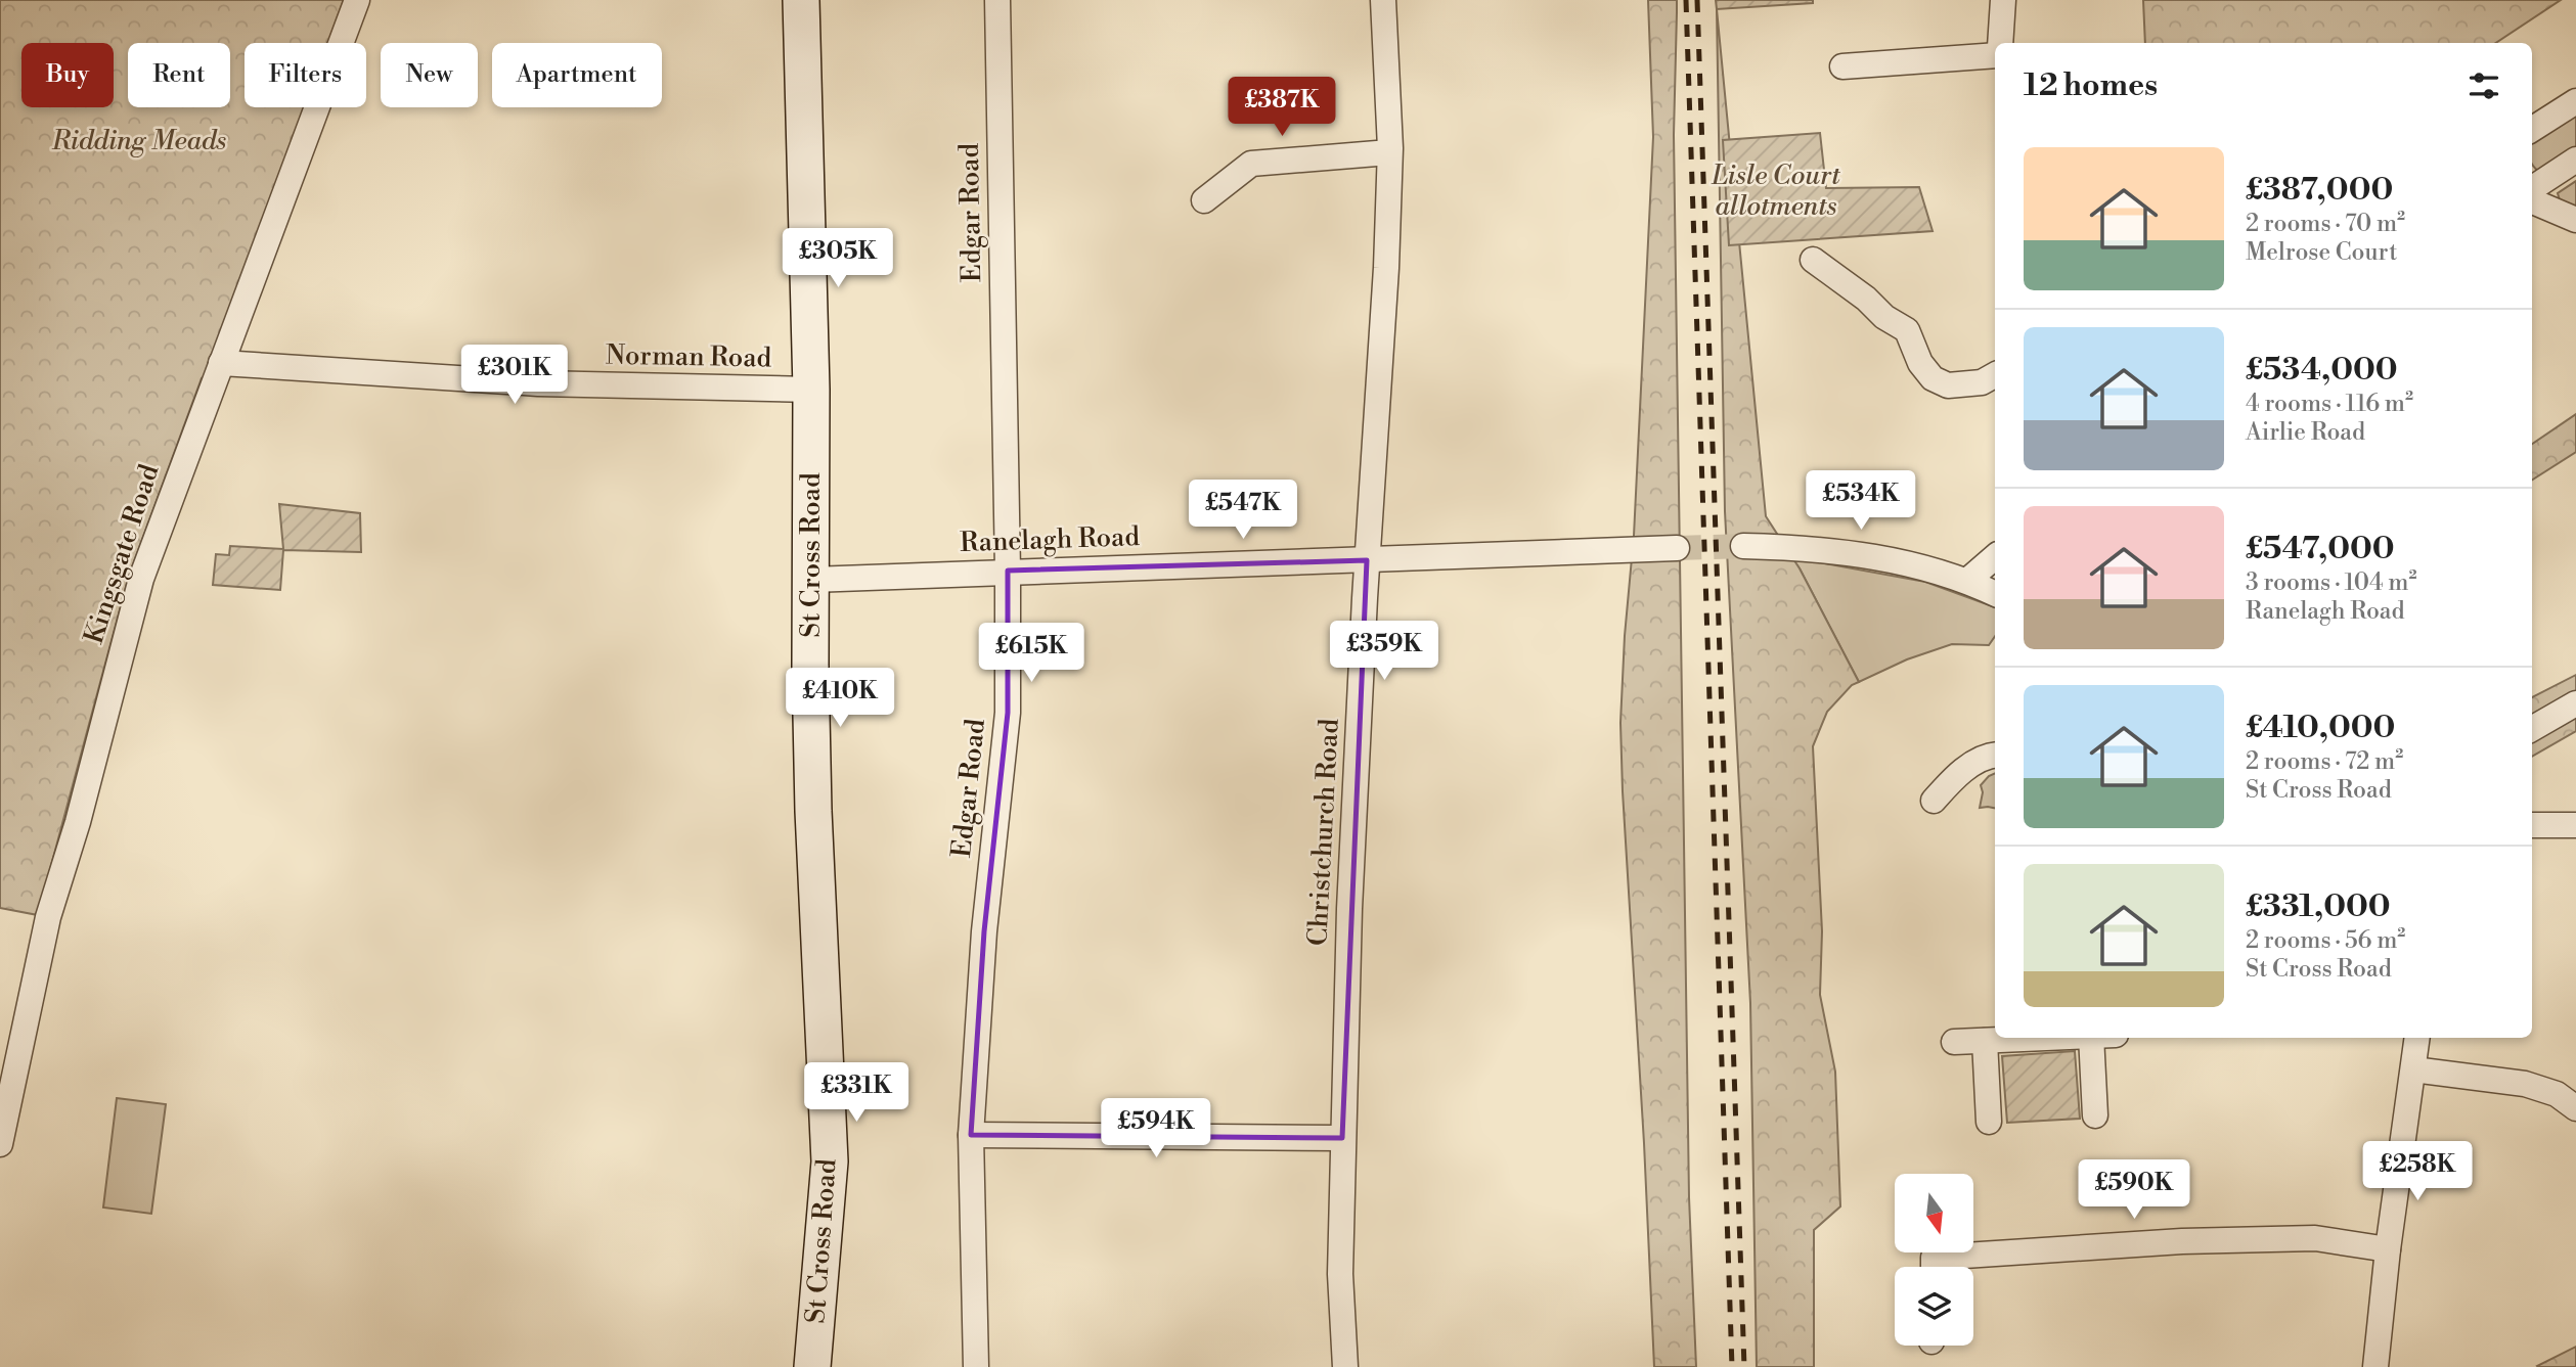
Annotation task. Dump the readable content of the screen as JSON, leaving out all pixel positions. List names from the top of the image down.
{
  "streets": {
    "main road": ["St Cross Road"],
    "street": [
      "Edgar Road",
      "Norman Road",
      "Ranelagh Road",
      "Kingsgate Road",
      "Christchurch Road"
    ]
  },
  "crossings": [
    ["Edgar Road", "Ranelagh Road"],
    ["Norman Road", "Kingsgate Road"],
    ["Norman Road", "St Cross Road"],
    ["Ranelagh Road", "St Cross Road"],
    ["Ranelagh Road", "Christchurch Road"]
  ],
  "parks": ["Ridding Meads", "Lisle Court allotments"],
  "north": "bottom",
  "page": {
    "chip": [
      "Buy",
      "Rent",
      "Filters",
      "New",
      "Apartment"
    ],
    "heading": "12 homes",
    "price": [
      "£387K",
      "£305K",
      "£301K",
      "£534K",
      "£547K",
      "£359K",
      "£615K",
      "£410K",
      "£331K",
      "£594K",
      "£258K",
      "£590K"
    ],
    "list": [
      {
        "name": "£387,000",
        "note": "2 rooms · 70 m² · Melrose Court"
      },
      {
        "name": "£534,000",
        "note": "4 rooms · 116 m² · Airlie Road"
      },
      {
        "name": "£547,000",
        "note": "3 rooms · 104 m² · Ranelagh Road"
      },
      {
        "name": "£410,000",
        "note": "2 rooms · 72 m² · St Cross Road"
      },
      {
        "name": "£331,000",
        "note": "2 rooms · 56 m² · St Cross Road"
      }
    ]
  }
}
